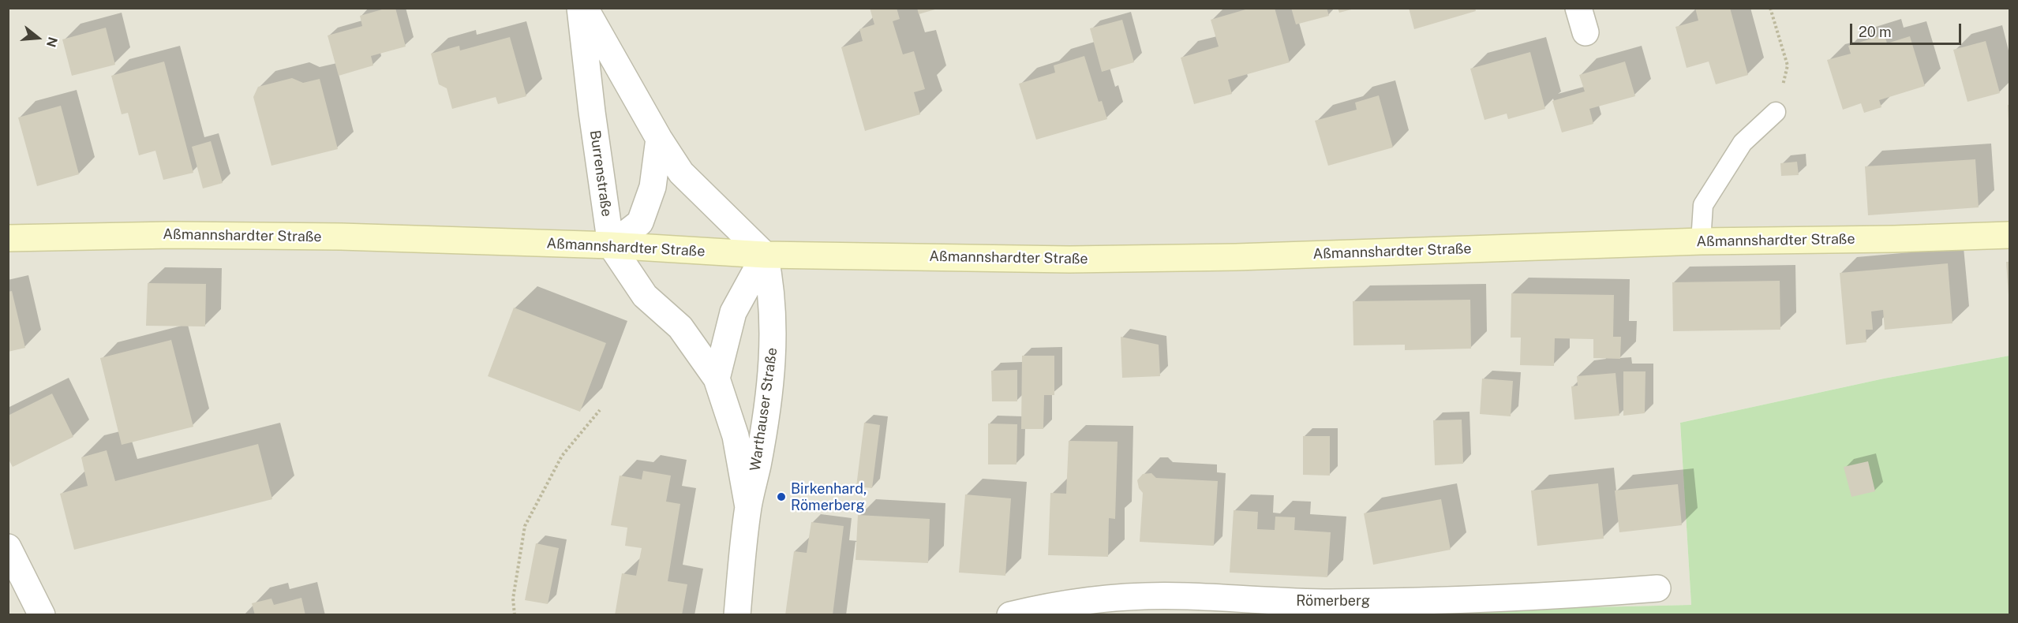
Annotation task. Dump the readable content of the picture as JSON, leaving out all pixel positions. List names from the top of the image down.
{
  "streets": {
    "main road": ["Aßmannshardter Straße"],
    "street": ["Burrenstraße", "Warthauser Straße", "Römerberg"]
  },
  "crossings": [
    ["Burrenstraße", "Aßmannshardter Straße"],
    ["Burrenstraße", "Warthauser Straße"],
    ["Aßmannshardter Straße", "Warthauser Straße"]
  ],
  "places": ["Birkenhard, Römerberg"],
  "scale_bar": "20 m",
  "north": "right"
}
